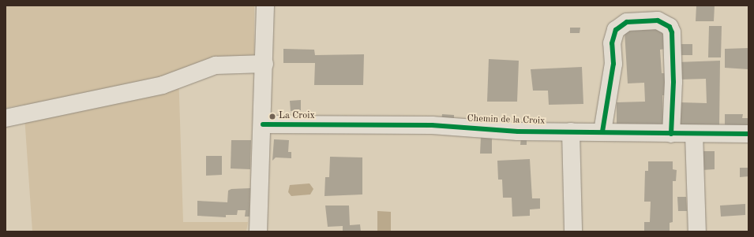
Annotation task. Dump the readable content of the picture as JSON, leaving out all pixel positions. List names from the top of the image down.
{
  "streets": {
    "street": ["Chemin de la Croix"]
  },
  "places": ["La Croix"]
}
